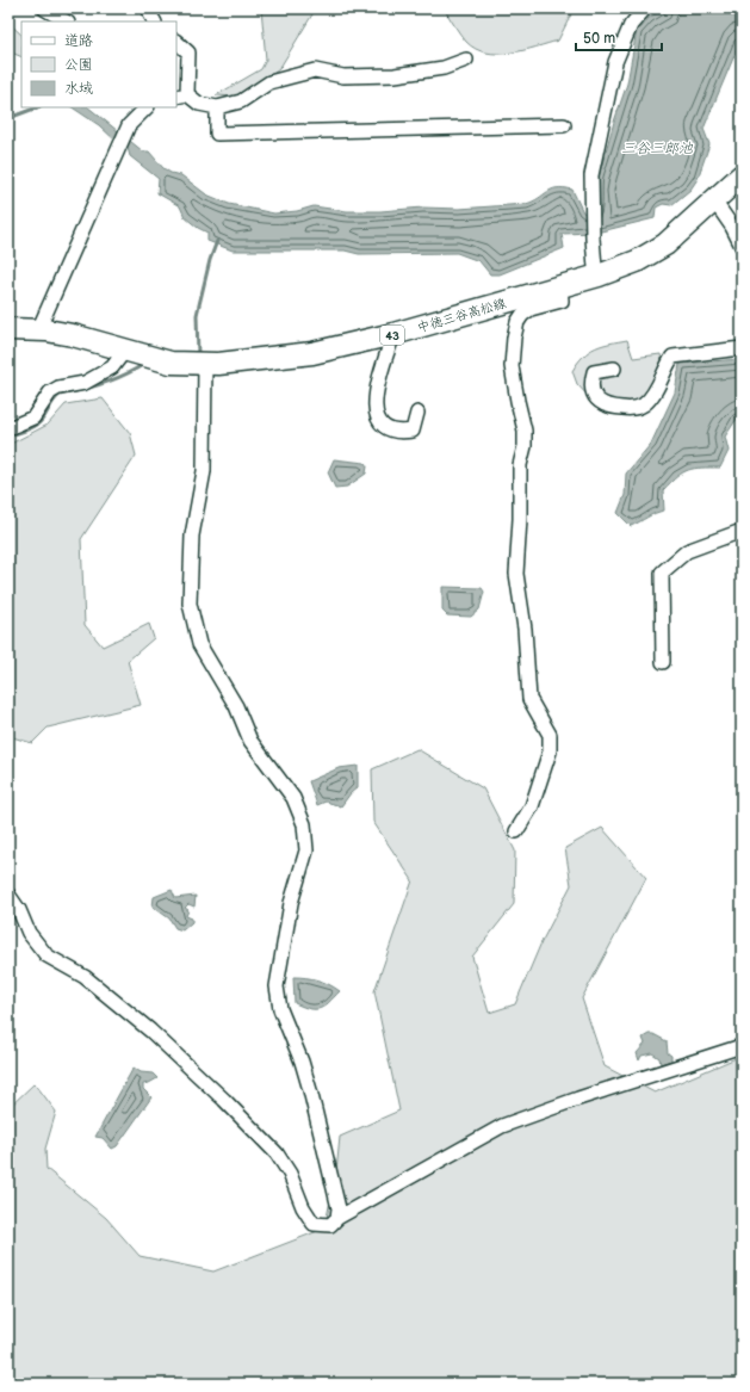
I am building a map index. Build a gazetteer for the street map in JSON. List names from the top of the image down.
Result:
{
  "streets": {
    "main road": ["中徳三谷高松線", "43"]
  },
  "water": ["三谷三郎池"],
  "legend": ["道路", "公園", "水域"],
  "scale_bar": "50 m"
}
